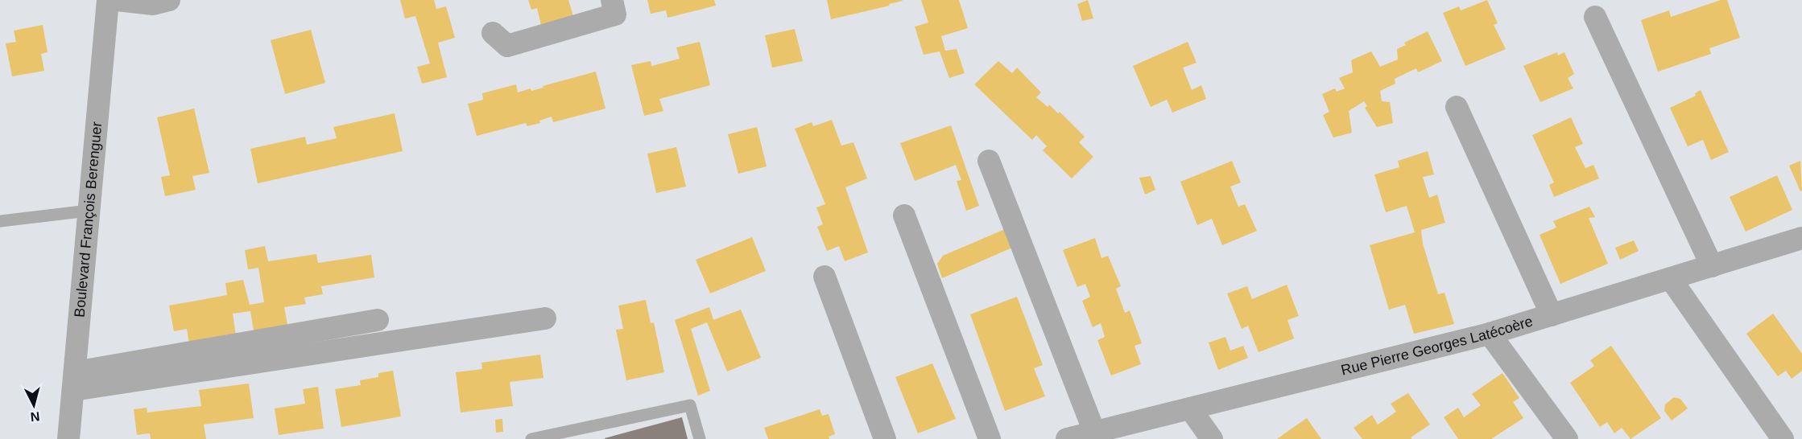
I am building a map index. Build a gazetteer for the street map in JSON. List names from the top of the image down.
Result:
{
  "streets": {
    "street": ["Boulevard François Berenguer", "Rue Pierre Georges Latécoère"]
  },
  "north": "bottom"
}
